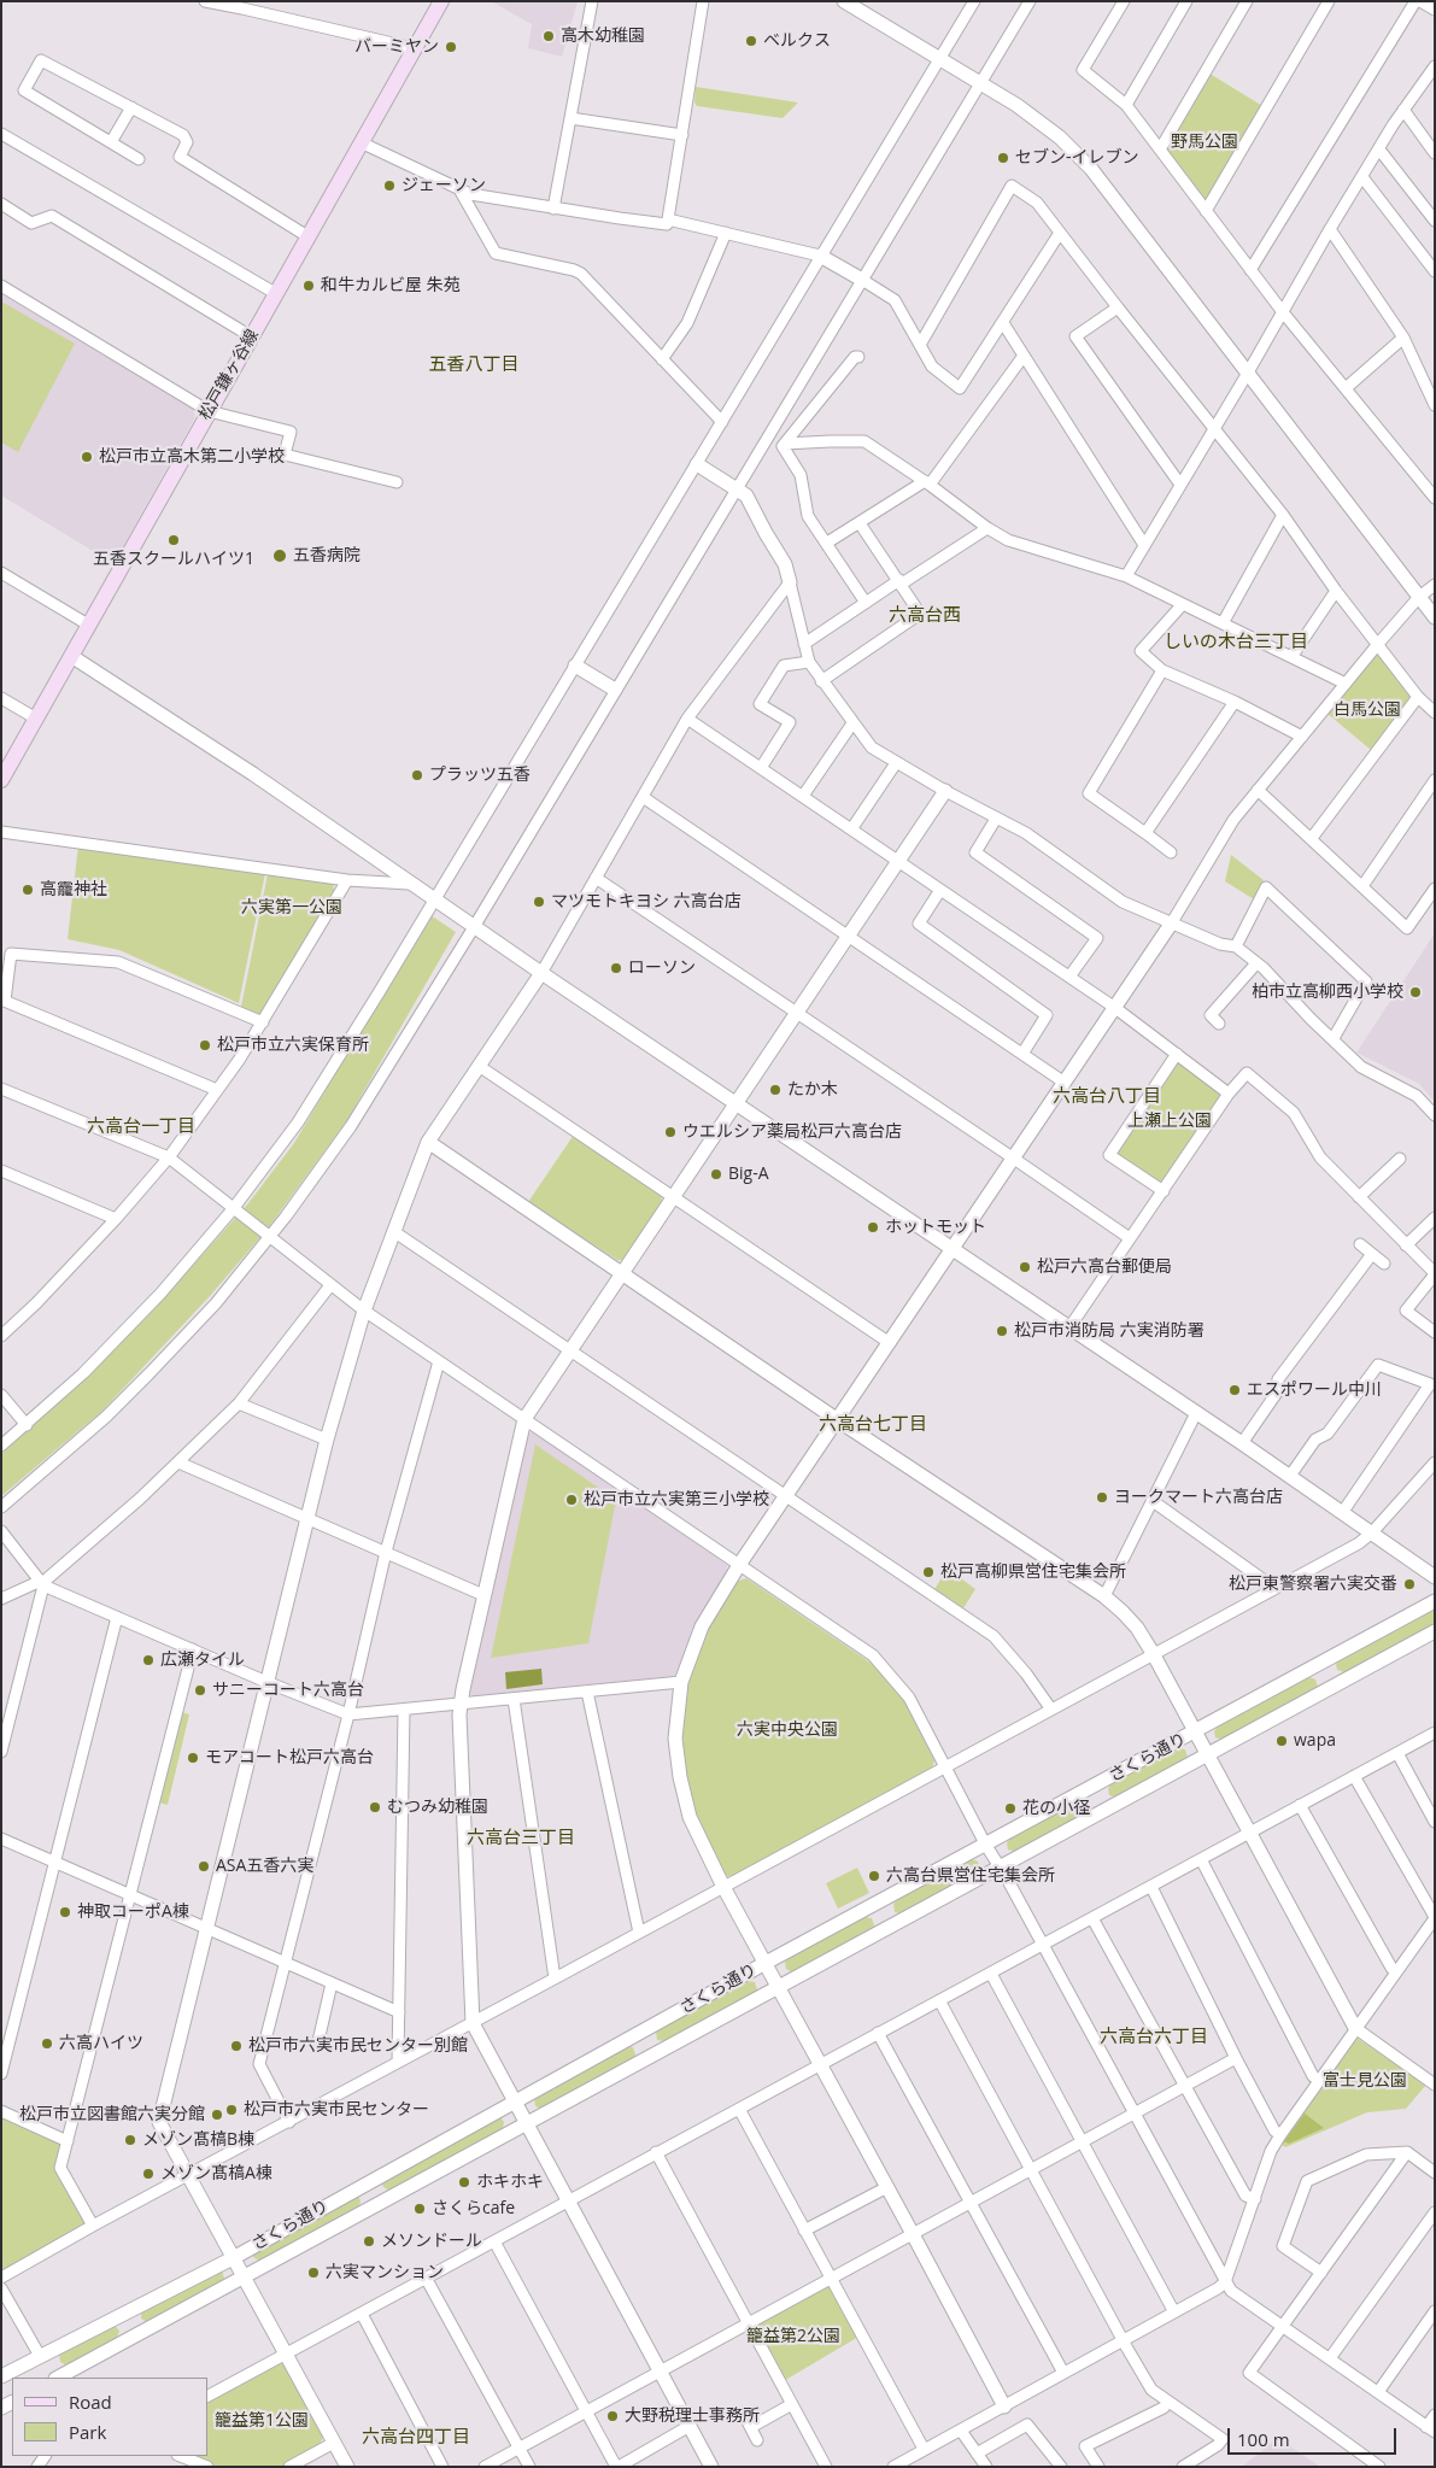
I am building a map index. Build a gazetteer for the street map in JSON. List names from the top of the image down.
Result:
{
  "streets": {
    "main road": ["松戸鎌ヶ谷線"],
    "street": ["さくら通り"]
  },
  "districts": [
    "五香八丁目",
    "六高台西",
    "しいの木台三丁目",
    "六高台八丁目",
    "六高台一丁目",
    "六高台七丁目",
    "六高台三丁目",
    "六高台六丁目",
    "六高台四丁目"
  ],
  "parks": [
    "野馬公園",
    "白馬公園",
    "六実第一公園",
    "上瀬上公園",
    "六実中央公園",
    "富士見公園",
    "籠益第2公園",
    "籠益第1公園"
  ],
  "places": [
    "高木幼稚園",
    "ベルクス",
    "バーミヤン",
    "セブン-イレブン",
    "ジェーソン",
    "和牛カルビ屋 朱苑",
    "松戸市立高木第二小学校",
    "五香スクールハイツ1",
    "五香病院",
    "プラッツ五香",
    "高靇神社",
    "マツモトキヨシ 六高台店",
    "ローソン",
    "柏市立高柳西小学校",
    "松戸市立六実保育所",
    "たか木",
    "ウエルシア薬局松戸六高台店",
    "Big-A",
    "ホットモット",
    "松戸六高台郵便局",
    "松戸市消防局 六実消防署",
    "エスポワール中川",
    "ヨークマート六高台店",
    "松戸市立六実第三小学校",
    "松戸高柳県営住宅集会所",
    "松戸東警察署六実交番",
    "広瀬タイル",
    "サニーコート六高台",
    "wapa",
    "モアコート松戸六高台",
    "むつみ幼稚園",
    "花の小径",
    "ASA五香六実",
    "六高台県営住宅集会所",
    "神取コーポA棟",
    "六高ハイツ",
    "松戸市六実市民センター別館",
    "松戸市六実市民センター",
    "松戸市立図書館六実分館",
    "メゾン髙槁B棟",
    "メゾン髙槁A棟",
    "ホキホキ",
    "さくらcafe",
    "メソンドール",
    "六実マンション",
    "大野税理士事務所"
  ],
  "legend": ["Road", "Park"],
  "scale_bar": "100 m"
}
